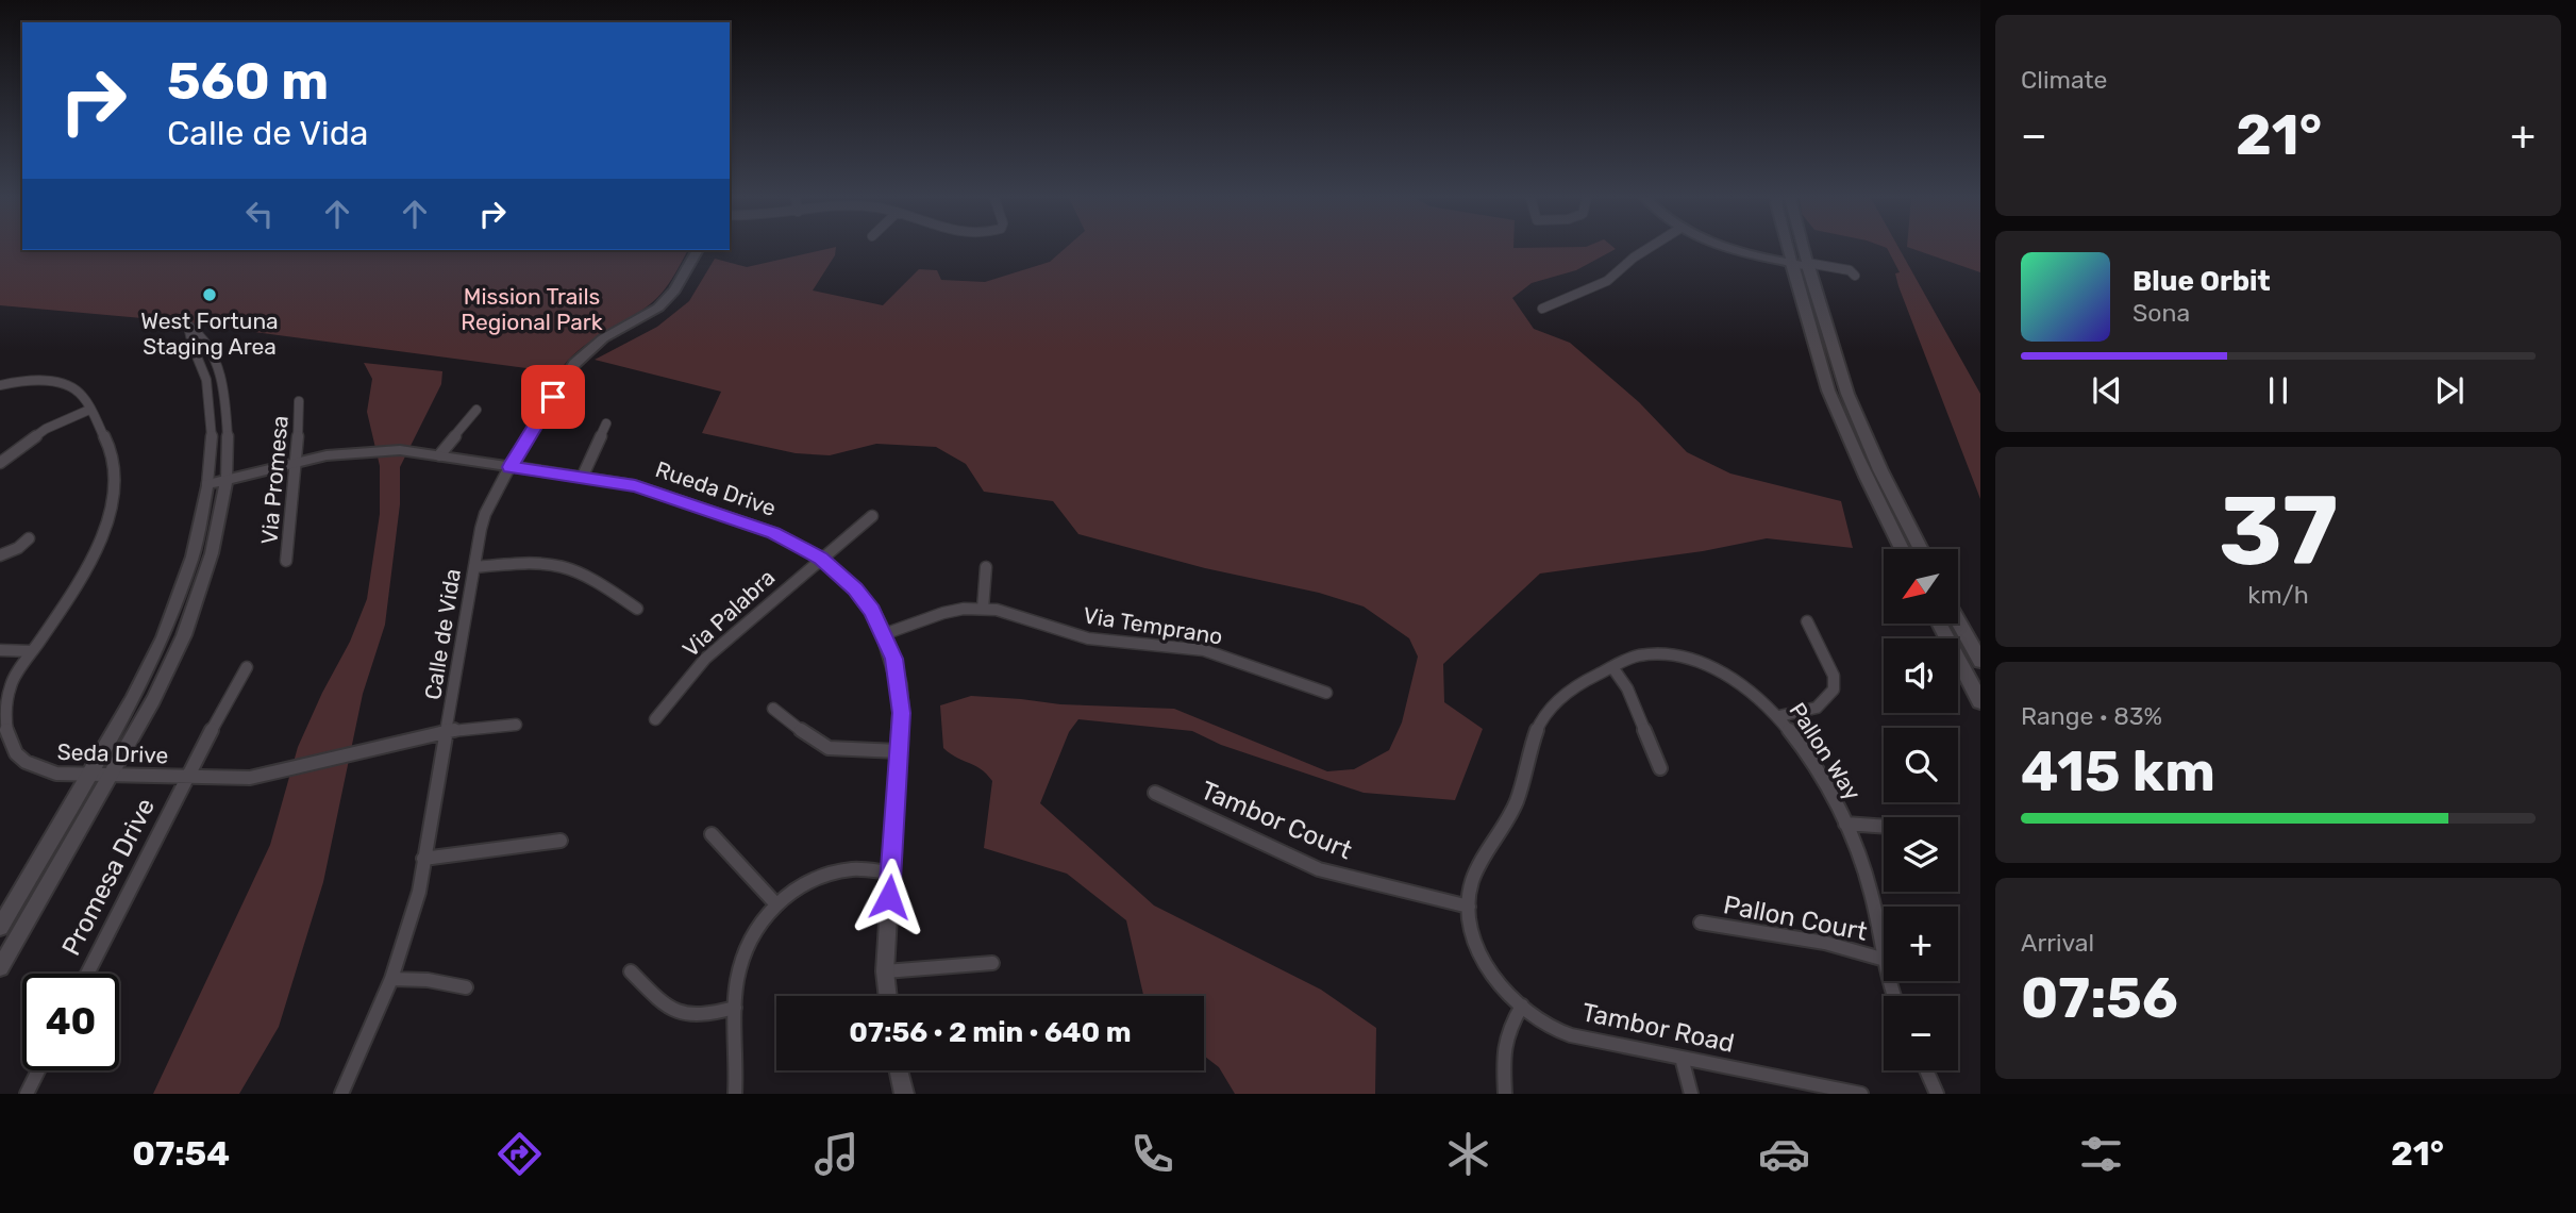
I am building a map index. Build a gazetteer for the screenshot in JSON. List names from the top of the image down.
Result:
{
  "streets": {
    "street": [
      "Via Promesa",
      "Rueda Drive",
      "Via Palabra",
      "Via Temprano",
      "Calle de Vida",
      "Pallon Way",
      "Seda Drive",
      "Tambor Court",
      "Promesa Drive",
      "Pallon Court",
      "Tambor Road"
    ]
  },
  "crossings": [
    ["Via Promesa", "Rueda Drive"],
    ["Rueda Drive", "Via Palabra"],
    ["Rueda Drive", "Via Temprano"],
    ["Rueda Drive", "Calle de Vida"],
    ["Calle de Vida", "Seda Drive"],
    ["Pallon Way", "Tambor Court"],
    ["Pallon Way", "Pallon Court"],
    ["Pallon Way", "Tambor Road"],
    ["Seda Drive", "Promesa Drive"],
    ["Tambor Court", "Tambor Road"]
  ],
  "parks": ["Mission Trails Regional Park"],
  "places": ["West Fortuna Staging Area"],
  "north": "bottom left",
  "page": {
    "tile": [
      "Climate",
      ["37", "km/h"],
      ["Range · 83%", "415 km"],
      ["Arrival", "07:56"]
    ],
    "turn": ["560 m", "Calle de Vida"],
    "heat": ["−", "21°", "+"],
    "song": ["Blue Orbit", "Sona"],
    "map_buttons": ["+", "−"],
    "limit": "40",
    "trip": "07:56 · 2 min · 640 m",
    "tabs": ["07:54", "21°"]
  }
}
